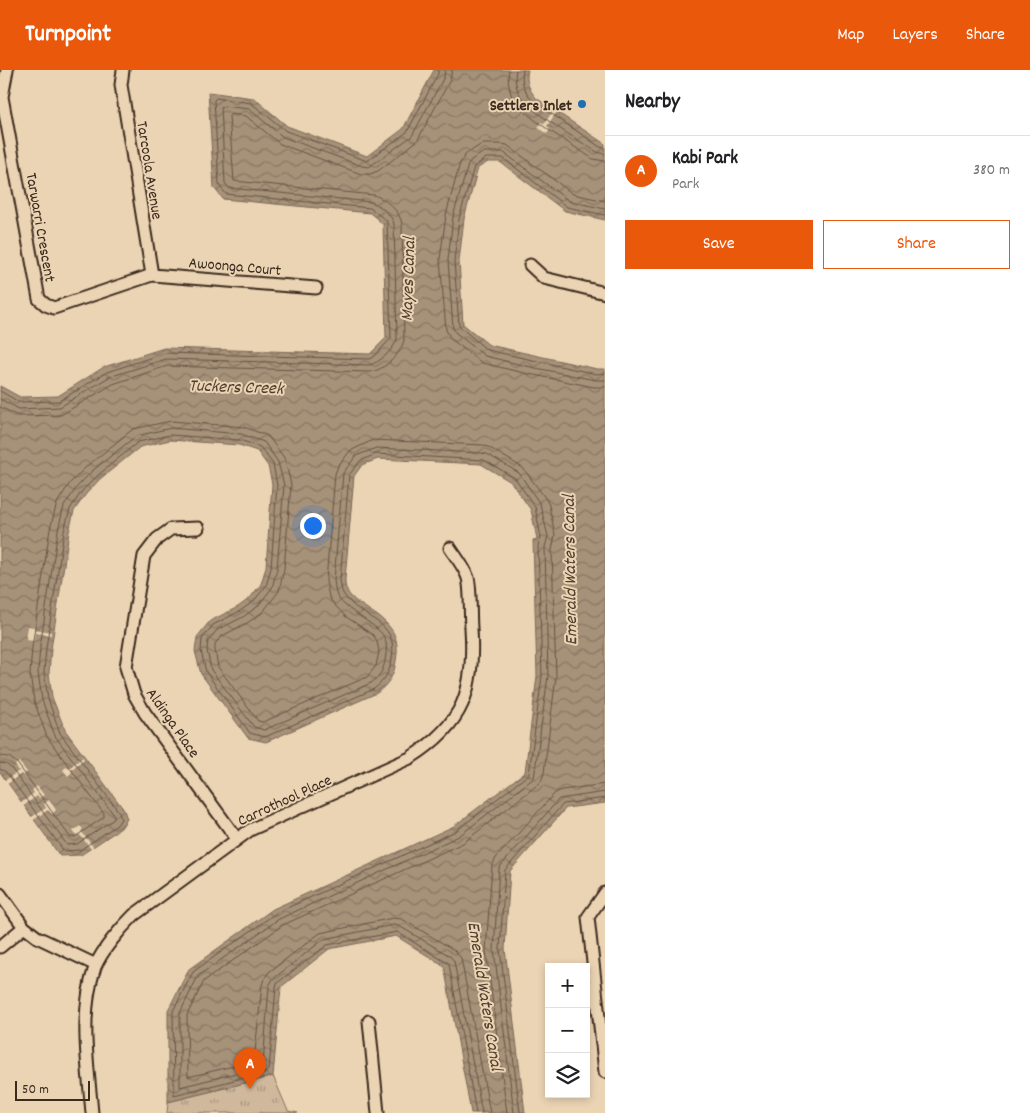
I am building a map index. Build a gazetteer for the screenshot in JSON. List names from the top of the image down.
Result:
{
  "streets": {
    "street": [
      "Tarcoola Avenue",
      "Tarwarri Crescent",
      "Awoonga Court",
      "Aldinga Place",
      "Carrothool Place"
    ]
  },
  "crossings": [
    ["Tarcoola Avenue", "Tarwarri Crescent"],
    ["Tarcoola Avenue", "Awoonga Court"],
    ["Tarwarri Crescent", "Awoonga Court"],
    ["Aldinga Place", "Carrothool Place"]
  ],
  "water": ["Mayes Canal", "Tuckers Creek", "Emerald Waters Canal"],
  "places": ["Settlers Inlet"],
  "scale_bar": "50 m",
  "page": {
    "header": "Turnpoint",
    "nav": ["Map", "Layers", "Share"],
    "heading": "Nearby",
    "list": [
      {
        "mark": "A",
        "name": "Kabi Park",
        "note": "Park",
        "value": "380 m"
      }
    ],
    "buttons": ["Save", "Share"],
    "map_buttons": ["+", "−"],
    "pins": "A",
    "scale": "50 m"
  }
}
